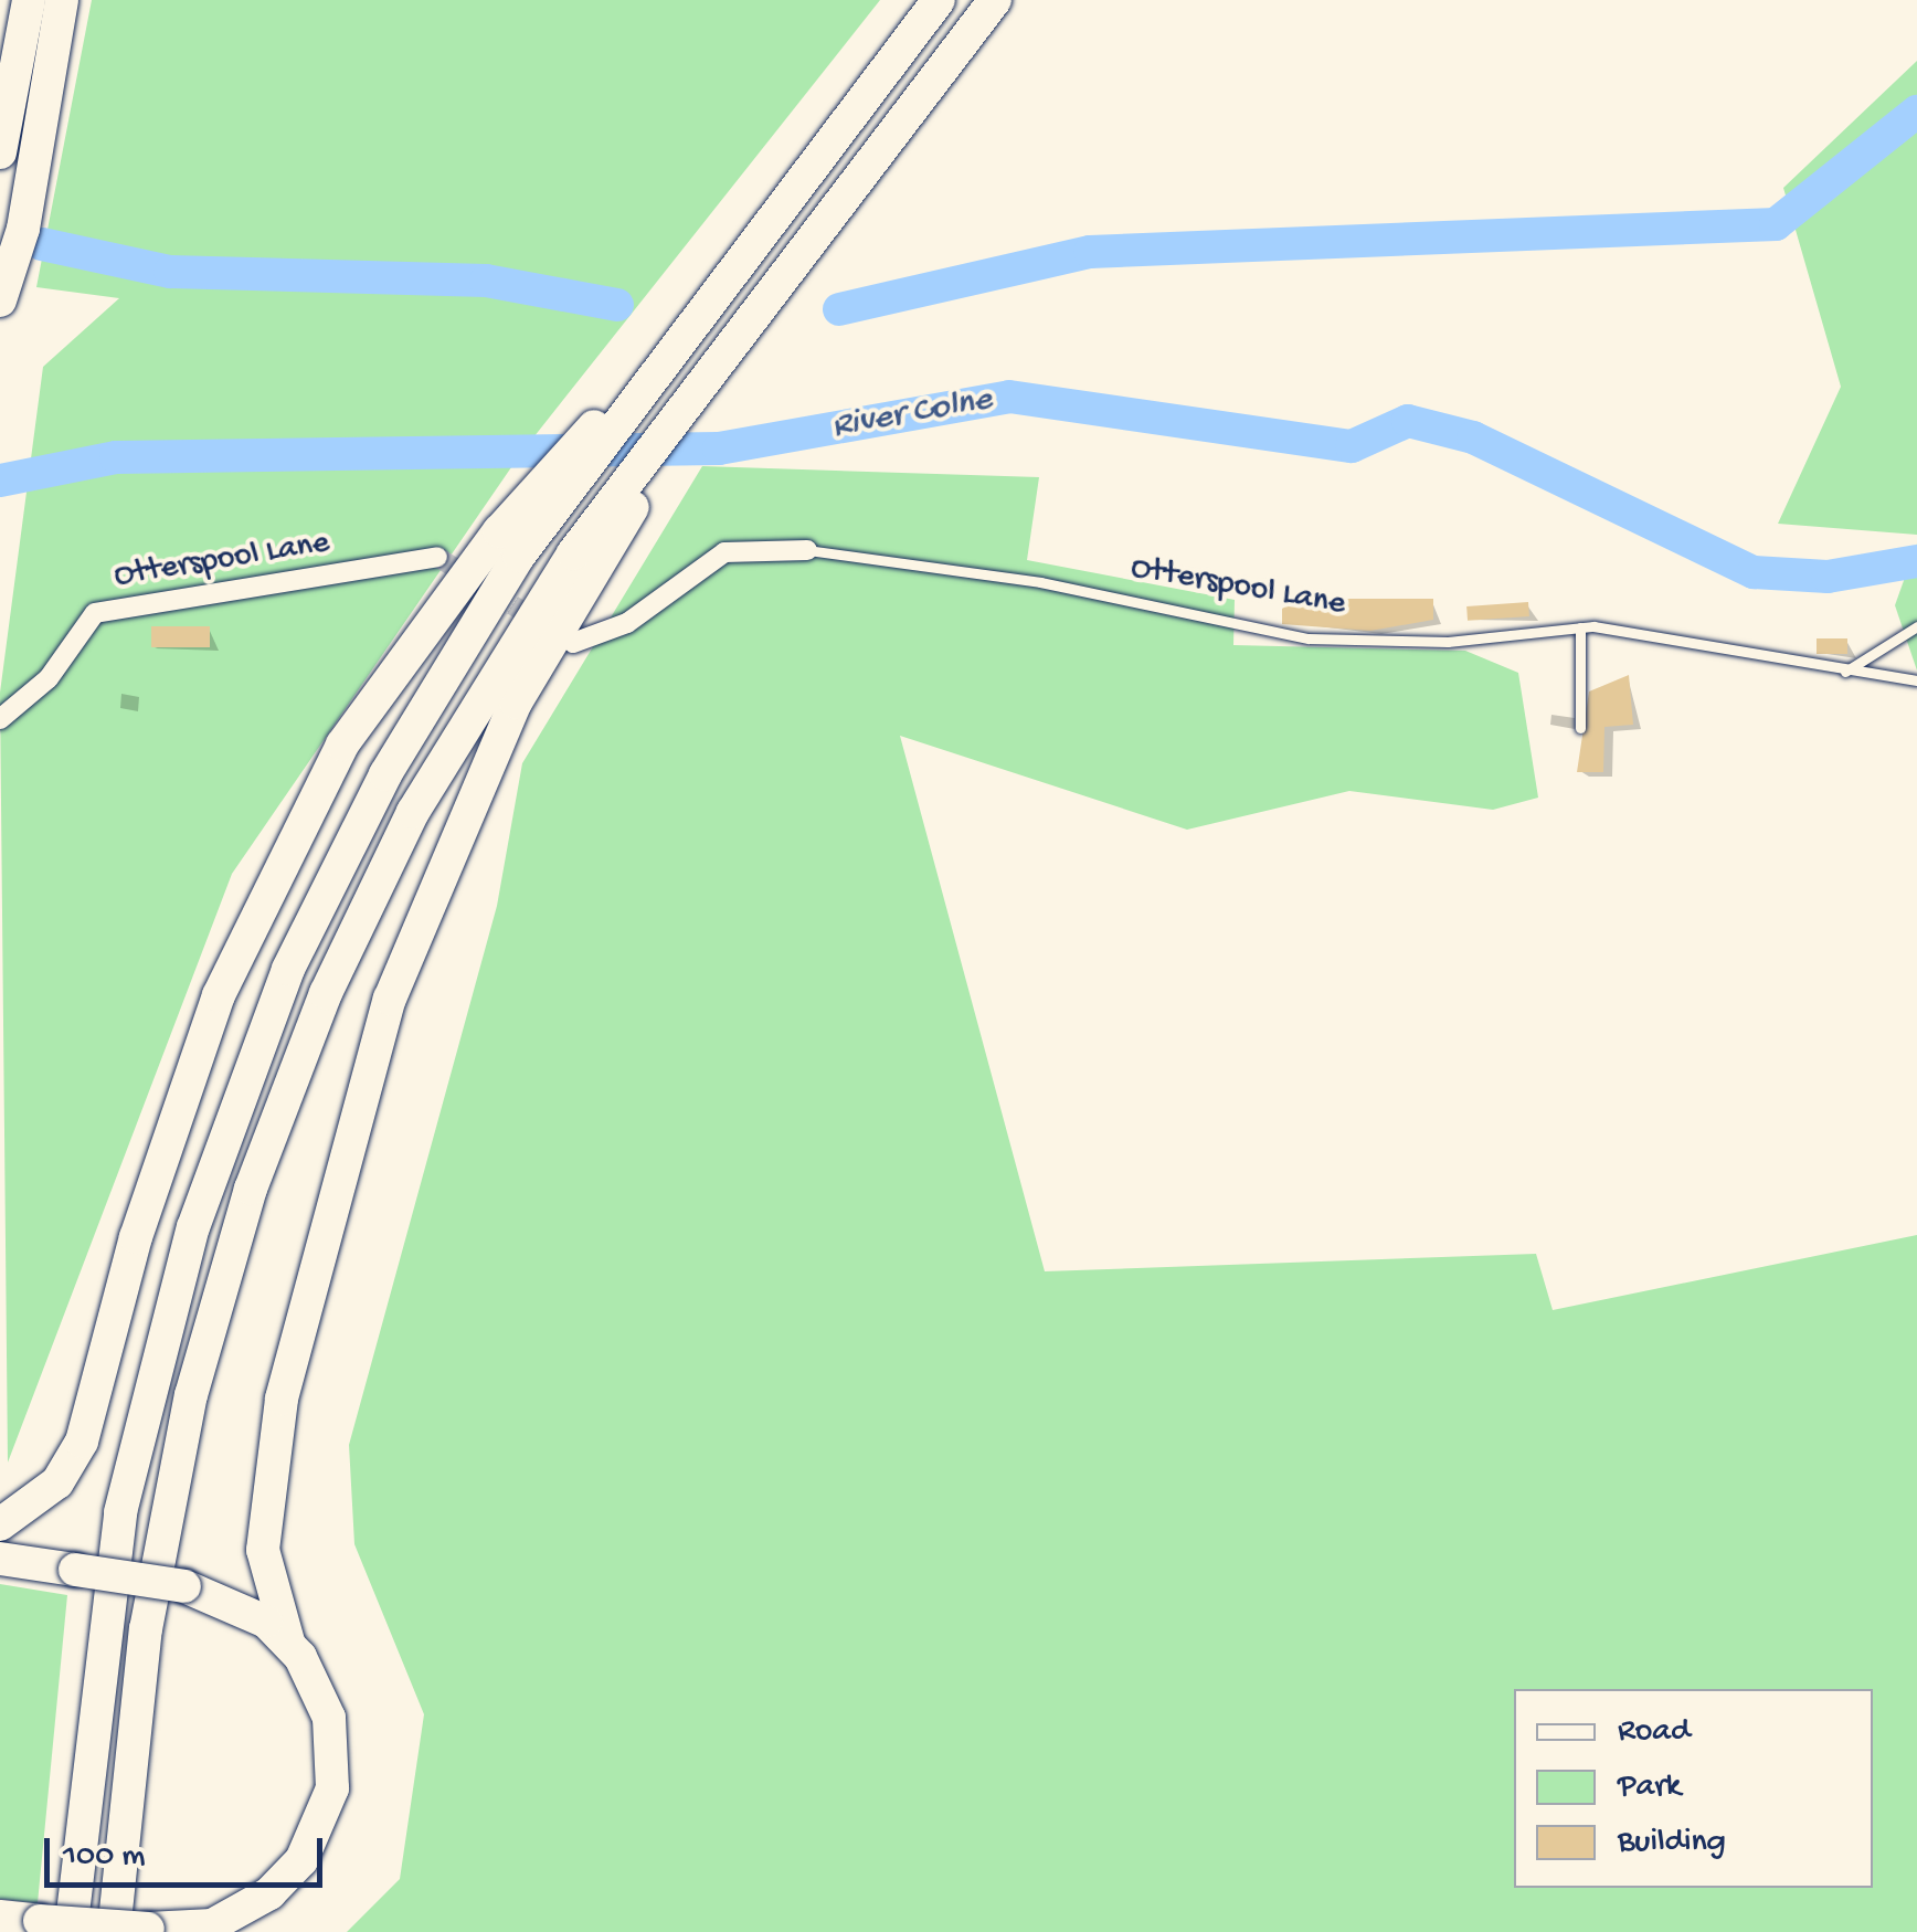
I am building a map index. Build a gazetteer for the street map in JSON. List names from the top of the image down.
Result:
{
  "streets": {
    "street": ["Otterspool Lane"]
  },
  "water": ["River Colne"],
  "legend": ["Road", "Park", "Building"],
  "scale_bar": "100 m"
}
